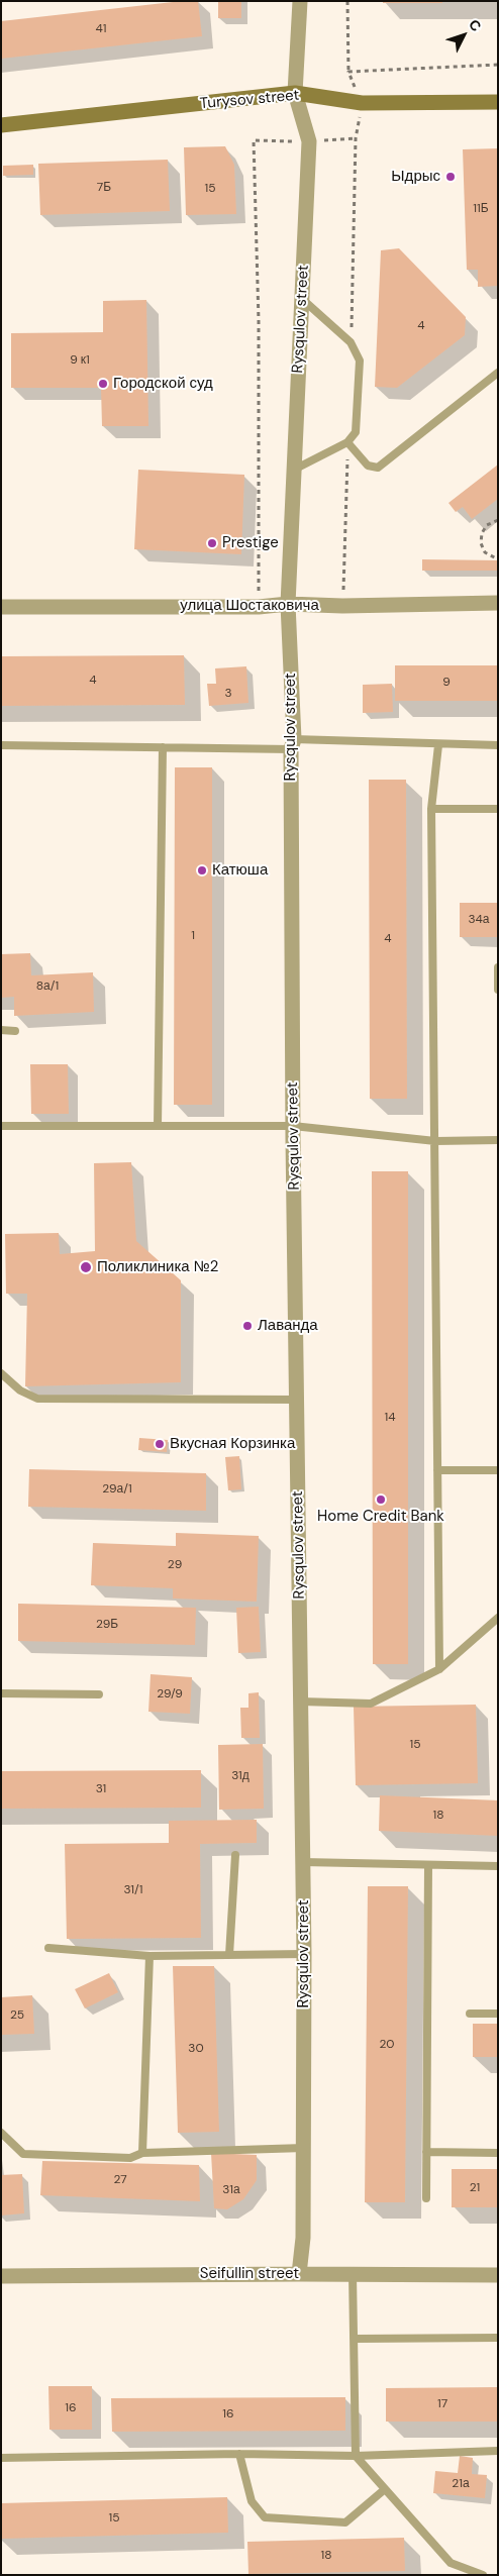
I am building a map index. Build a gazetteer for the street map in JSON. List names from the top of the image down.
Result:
{
  "streets": {
    "main road": ["Turysov street"],
    "street": ["Rysqulov street", "улица Шостаковича", "Seifullin street"]
  },
  "crossings": [
    ["Turysov street", "Rysqulov street"],
    ["Rysqulov street", "улица Шостаковича"],
    ["Rysqulov street", "Seifullin street"]
  ],
  "places": [
    "Ыдрыс",
    "Городской суд",
    "Prestige",
    "Катюша",
    "Поликлиника №2",
    "Лаванда",
    "Вкусная Корзинка",
    "Home Credit Bank"
  ],
  "house_numbers": [
    "41",
    "7Б",
    "15",
    "11Б",
    "4",
    "9 к1",
    "4",
    "9",
    "3",
    "34а",
    "1",
    "4",
    "8а/1",
    "14",
    "29а/1",
    "29",
    "29Б",
    "29/9",
    "15",
    "31д",
    "31",
    "18",
    "31/1",
    "25",
    "20",
    "30",
    "27",
    "21",
    "31а",
    "17",
    "16",
    "16",
    "21а",
    "15",
    "18"
  ],
  "north": "top right"
}
